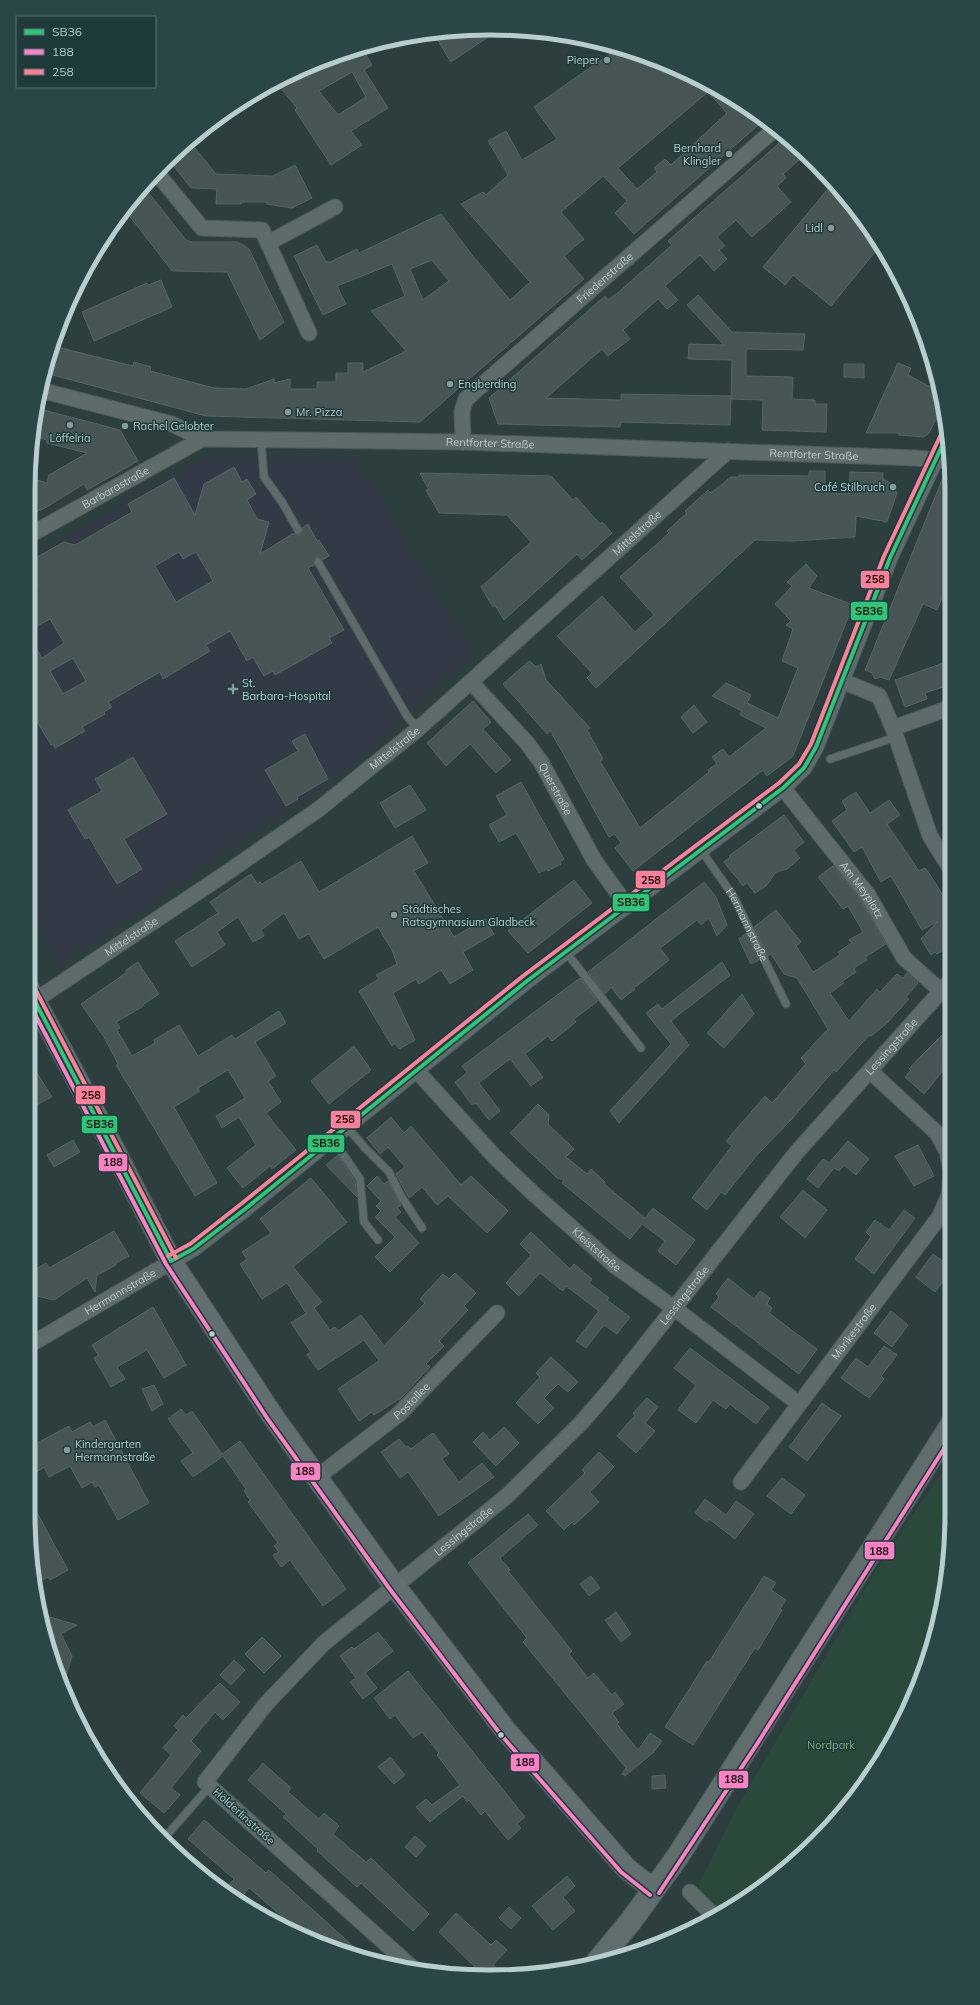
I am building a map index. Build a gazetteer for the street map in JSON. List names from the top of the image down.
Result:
{
  "streets": {
    "street": [
      "Friedenstraße",
      "Rentforter Straße",
      "Barbarastraße",
      "Mittelstraße",
      "Querstraße",
      "Am Meyplatz",
      "Hermannstraße",
      "Lessingstraße",
      "Kleiststraße",
      "Mörikestraße",
      "Postallee",
      "Hölderlinstraße"
    ]
  },
  "crossings": [
    ["Friedenstraße", "Rentforter Straße"],
    ["Rentforter Straße", "Barbarastraße"],
    ["Rentforter Straße", "Mittelstraße"],
    ["Rentforter Straße", "Hermannstraße"],
    ["Mittelstraße", "Querstraße"],
    ["Querstraße", "Hermannstraße"],
    ["Am Meyplatz", "Hermannstraße"],
    ["Hermannstraße", "Kleiststraße"],
    ["Lessingstraße", "Kleiststraße"],
    ["Lessingstraße", "Mörikestraße"],
    ["Lessingstraße", "Hölderlinstraße"],
    ["Kleiststraße", "Mörikestraße"]
  ],
  "parks": ["Nordpark"],
  "places": {
    "other": [
      "Pieper",
      "Bernhard Klingler",
      "Lidl",
      "Engberding",
      "Mr. Pizza",
      "Löffelria",
      "Rachel Gelobter",
      "Café Stilbruch",
      "Städtisches Ratsgymnasium Gladbeck",
      "Kindergarten Hermannstraße"
    ],
    "health": ["St. Barbara-Hospital"]
  },
  "lines": ["transit line 258", "transit line SB36", "transit line 188"],
  "legend": ["SB36", "188", "258"]
}
